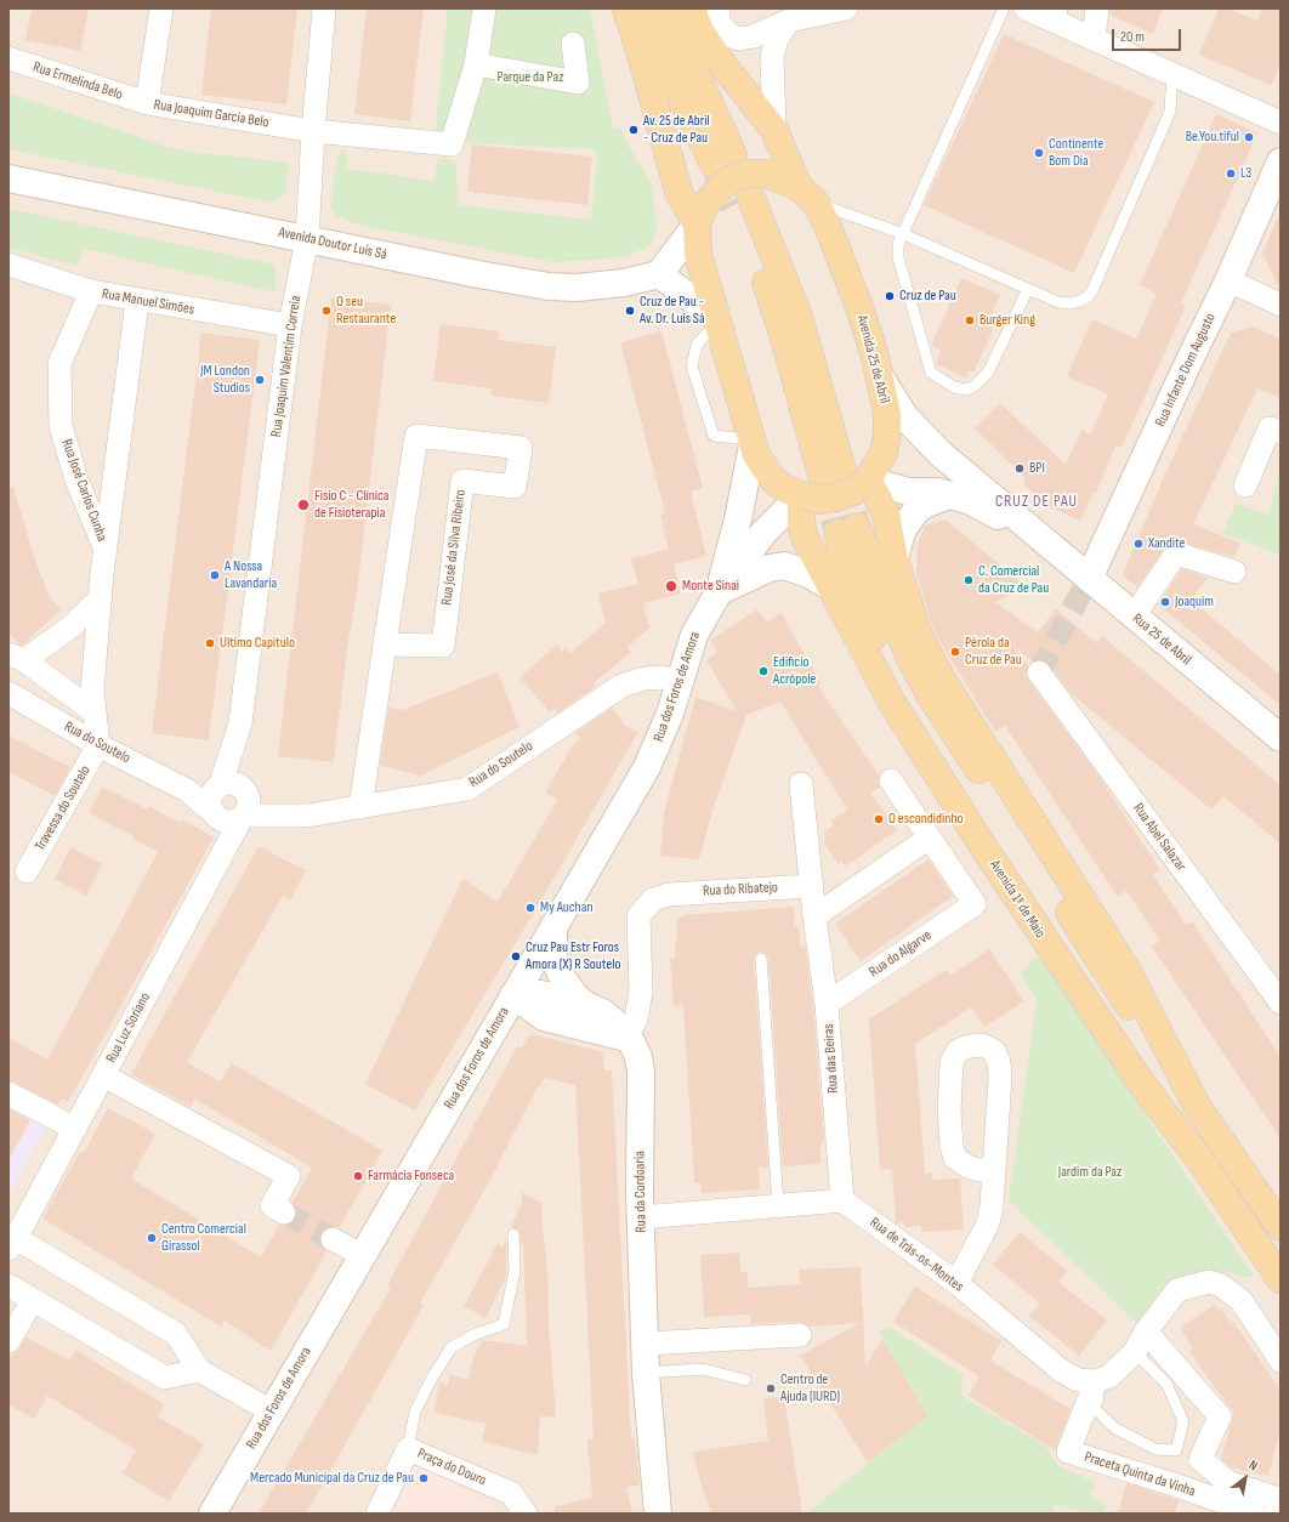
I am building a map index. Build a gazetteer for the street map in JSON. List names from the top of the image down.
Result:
{
  "streets": {
    "main road": [
      "Avenida Doutor Luís Sá",
      "Avenida 25 de Abril",
      "Rua Infante Dom Augusto",
      "Rua 25 de Abril",
      "Rua dos Foros de Amora",
      "Avenida 1º de Maio",
      "Rua da Cordoaria"
    ],
    "street": [
      "Rua Ermelinda Belo",
      "Rua Joaquim Garcia Belo",
      "Rua Manuel Simões",
      "Rua Joaquim Valentim Correia",
      "Rua José Carlos Cunha",
      "Rua José da Silva Ribeiro",
      "Rua do Soutelo",
      "Travessa do Soutelo",
      "Rua Abel Salazar",
      "Rua do Ribatejo",
      "Rua do Algarve",
      "Rua Luz Soriano",
      "Rua das Beiras",
      "Rua de Trás-os-Montes",
      "Praça do Douro",
      "Praceta Quinta da Vinha"
    ]
  },
  "crossings": [
    ["Rua Ermelinda Belo", "Rua Joaquim Garcia Belo"],
    ["Rua Joaquim Garcia Belo", "Rua Joaquim Valentim Correia"],
    ["Avenida Doutor Luís Sá", "Rua Joaquim Valentim Correia"],
    ["Rua Manuel Simões", "Rua Joaquim Valentim Correia"],
    ["Rua Manuel Simões", "Rua José Carlos Cunha"],
    ["Avenida 25 de Abril", "Rua 25 de Abril"],
    ["Avenida 25 de Abril", "Rua dos Foros de Amora"],
    ["Avenida 25 de Abril", "Avenida 1º de Maio"],
    ["Rua Infante Dom Augusto", "Rua 25 de Abril"],
    ["Rua José Carlos Cunha", "Rua do Soutelo"],
    ["Rua José Carlos Cunha", "Travessa do Soutelo"],
    ["Rua José da Silva Ribeiro", "Rua do Soutelo"],
    ["Rua dos Foros de Amora", "Rua do Soutelo"],
    ["Rua dos Foros de Amora", "Avenida 1º de Maio"],
    ["Rua do Soutelo", "Travessa do Soutelo"],
    ["Rua do Soutelo", "Rua Luz Soriano"],
    ["Rua do Ribatejo", "Rua das Beiras"],
    ["Rua do Ribatejo", "Rua da Cordoaria"],
    ["Rua do Algarve", "Rua das Beiras"],
    ["Rua das Beiras", "Rua de Trás-os-Montes"],
    ["Rua de Trás-os-Montes", "Praceta Quinta da Vinha"]
  ],
  "districts": ["CRUZ DE PAU"],
  "parks": ["Parque da Paz", "Jardim da Paz"],
  "places": [
    "Av. 25 de Abril - Cruz de Pau",
    "Be.You.tiful",
    "Continente Bom Dia",
    "L3",
    "Cruz de Pau",
    "O seu Restaurante",
    "Cruz de Pau - Av. Dr. Luis Sá",
    "Burger King",
    "JM London Studios",
    "BPI",
    "Fisio C - Clínica de Fisioterapia",
    "Xandite",
    "A Nossa Lavandaria",
    "C. Comercial da Cruz de Pau",
    "Monte Sinai",
    "Joaquim",
    "Ultimo Capitulo",
    "Pérola da Cruz de Pau",
    "Edificio Acrópole",
    "O escondidinho",
    "My Auchan",
    "Cruz Pau Estr Foros Amora (X) R Soutelo",
    "Farmácia Fonseca",
    "Centro Comercial Girassol",
    "Centro de Ajuda (IURD)",
    "Mercado Municipal da Cruz de Pau"
  ],
  "scale_bar": "20 m",
  "north": "top right"
}
